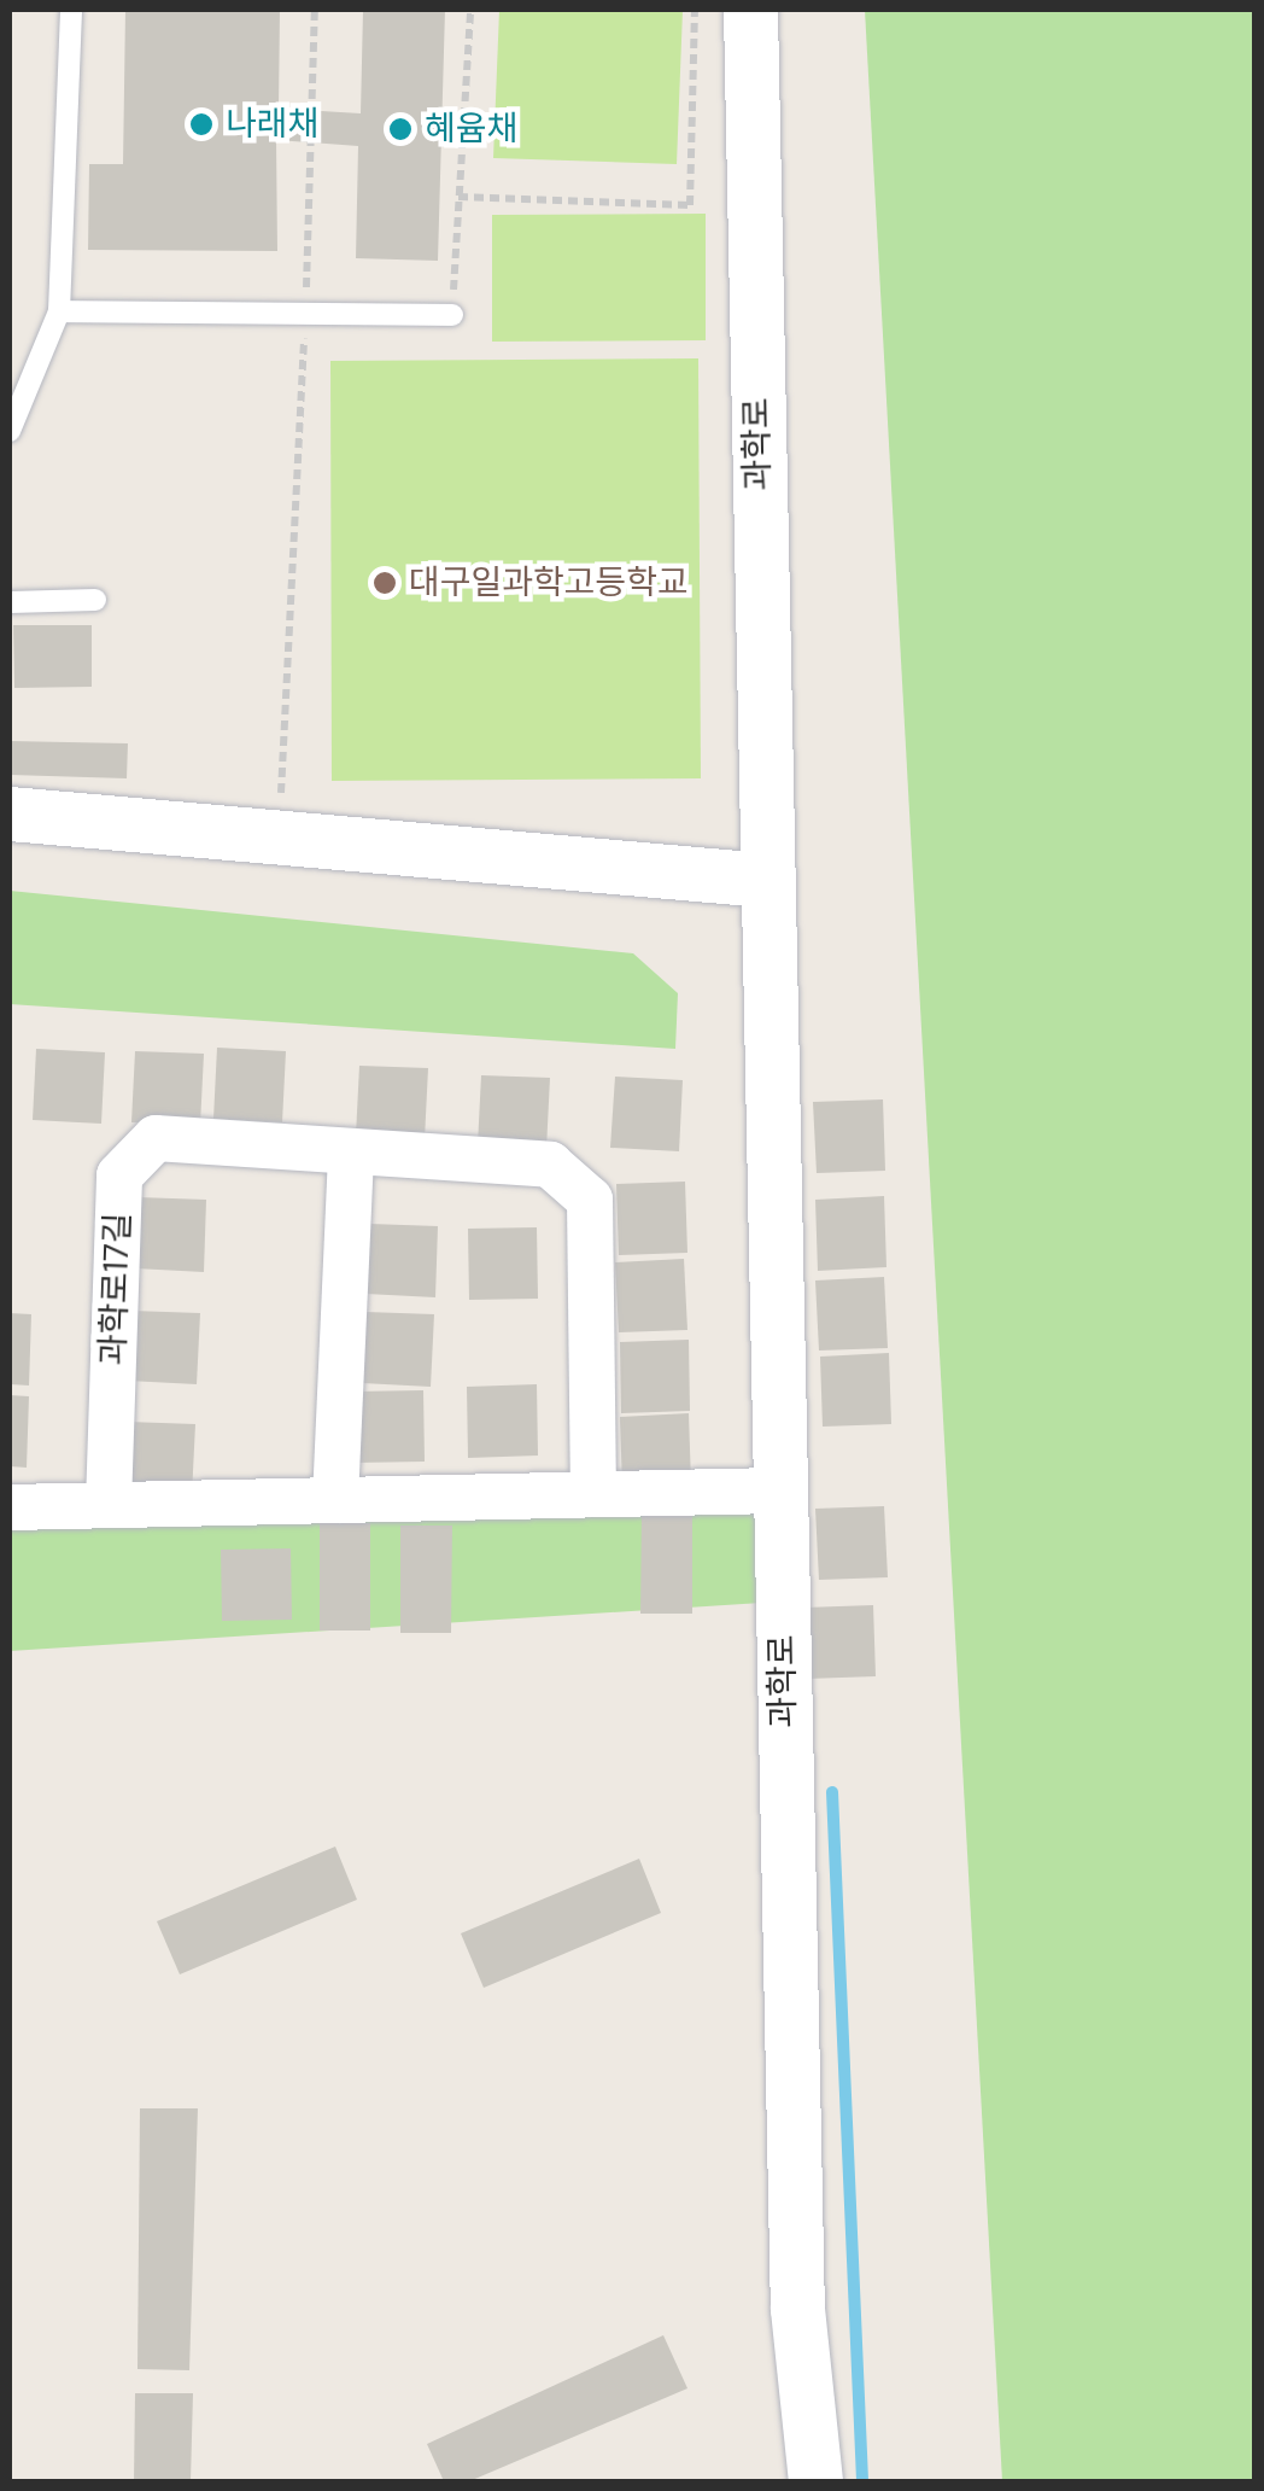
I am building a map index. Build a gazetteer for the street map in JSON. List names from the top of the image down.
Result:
{
  "streets": {
    "street": ["과학로", "과학로17길"]
  },
  "places": ["나래채", "혜윰채", "대구일과학고등학교"]
}
